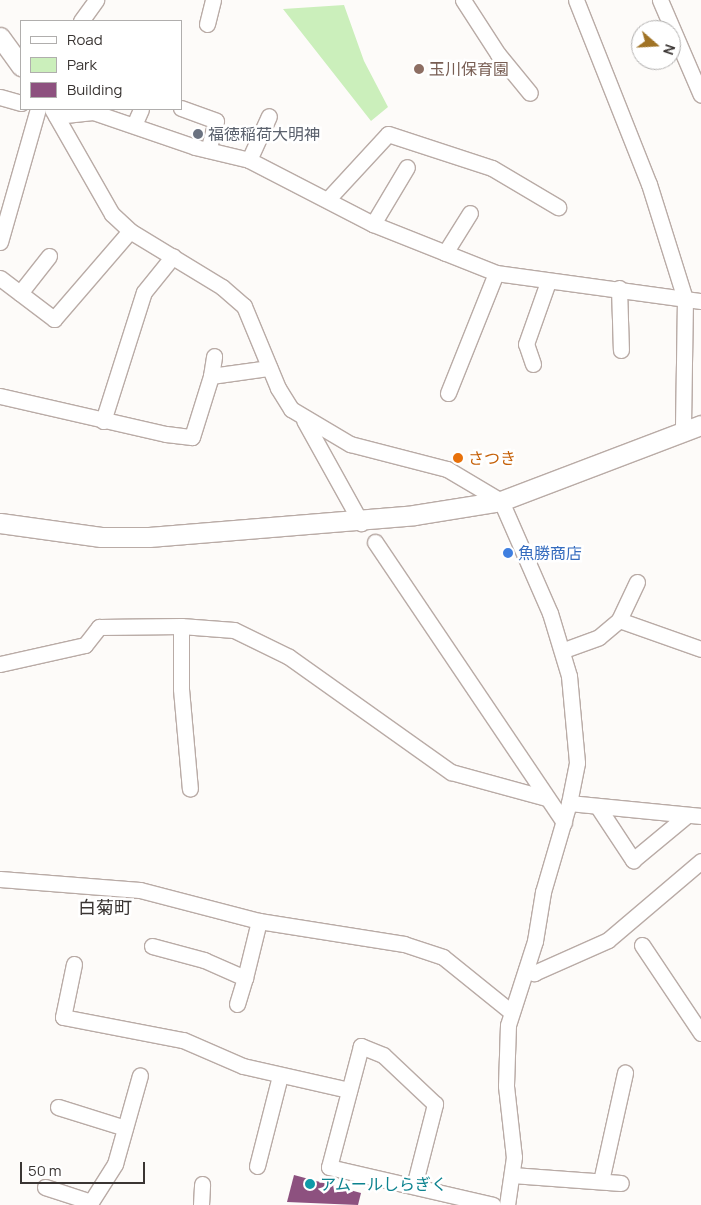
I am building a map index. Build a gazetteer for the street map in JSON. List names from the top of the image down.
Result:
{
  "districts": ["白菊町"],
  "places": [
    "玉川保育園",
    "福徳稲荷大明神",
    "さつき",
    "魚勝商店",
    "アムールしらぎく"
  ],
  "legend": ["Road", "Park", "Building"],
  "scale_bar": "50 m",
  "north": "right"
}
